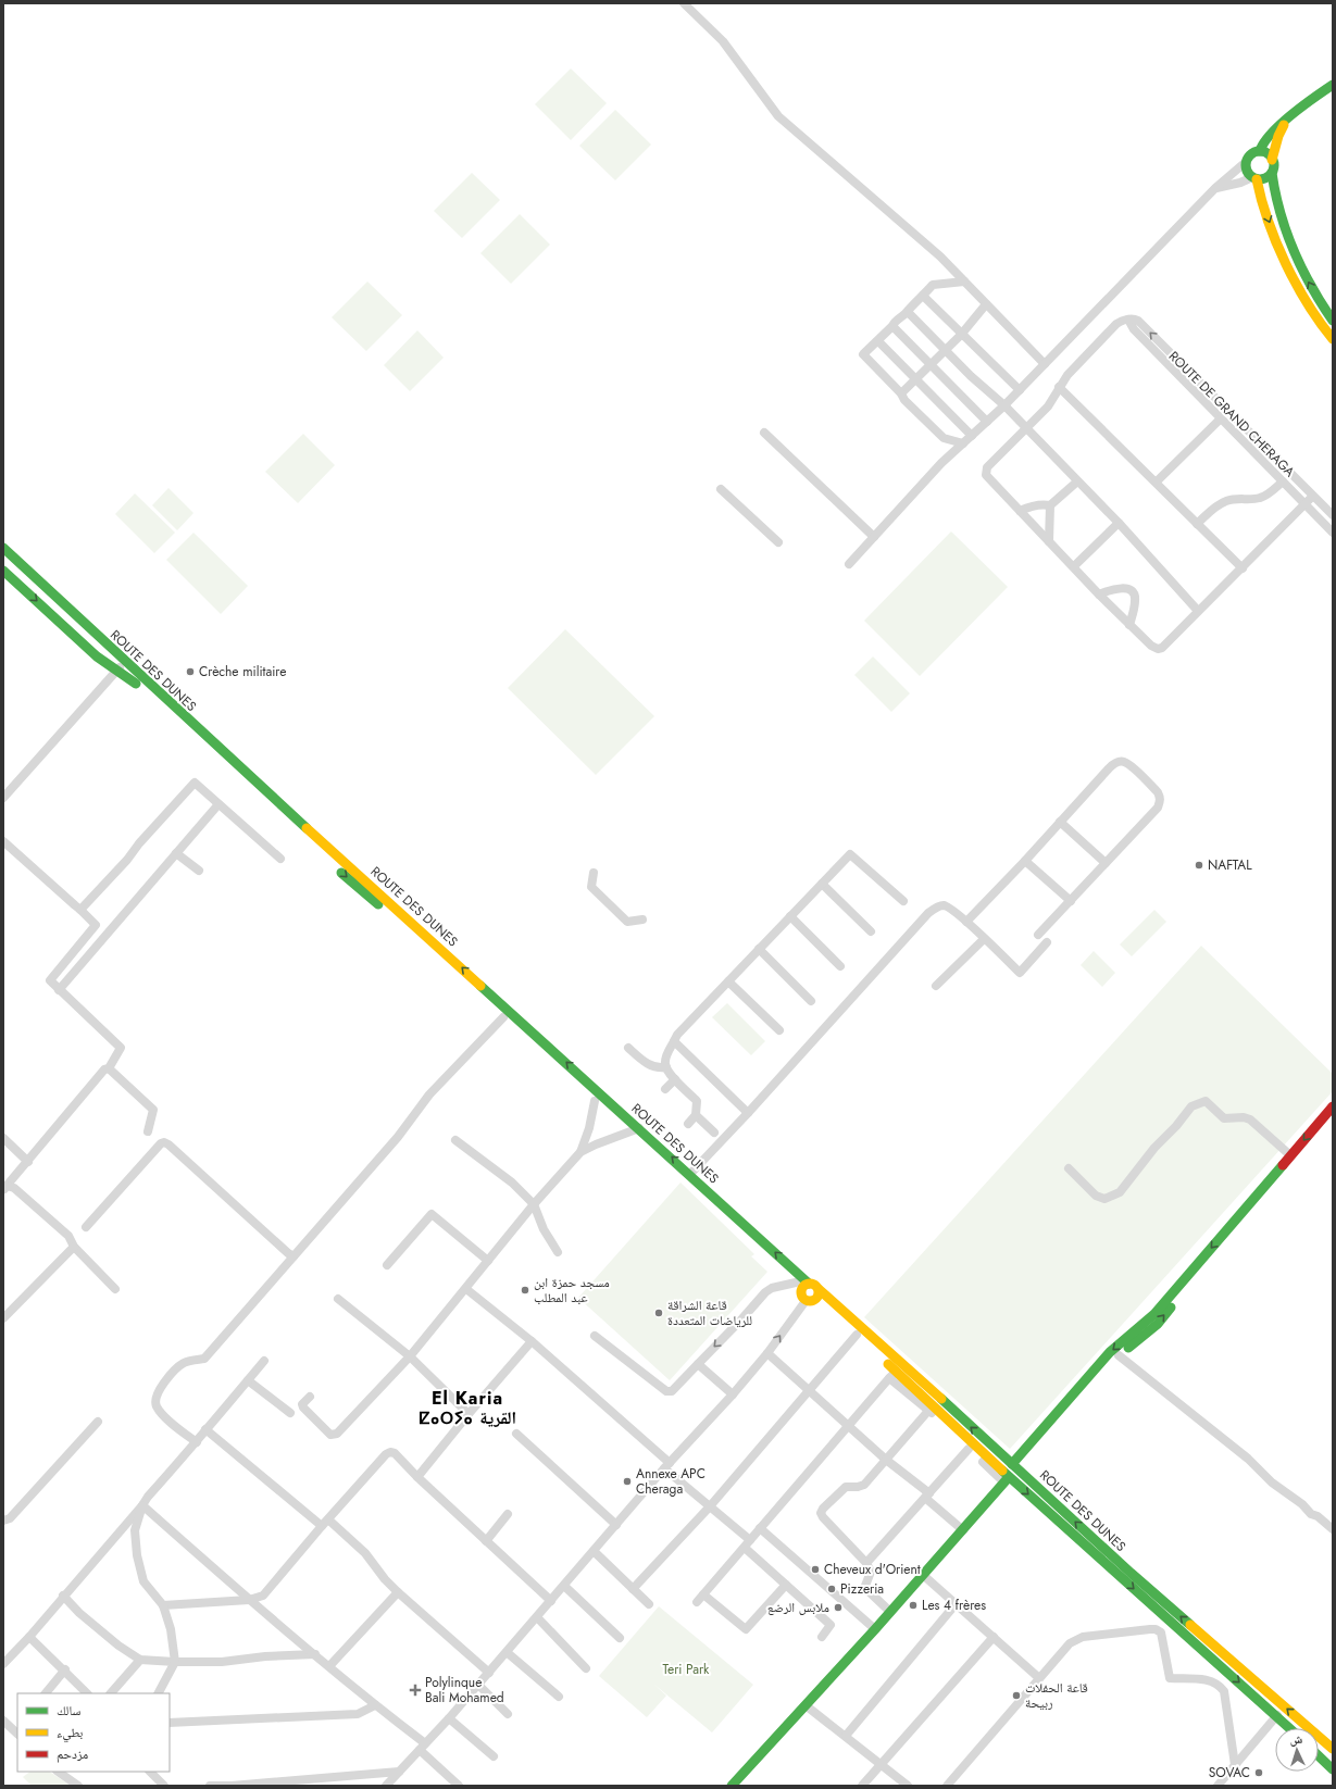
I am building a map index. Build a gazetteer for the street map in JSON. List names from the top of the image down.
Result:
{
  "streets": {
    "main road": ["ROUTE DES DUNES"],
    "street": ["ROUTE DE GRAND CHERAGA"]
  },
  "districts": ["El Karia ⵇⴰⵔⵢⴰ القرية"],
  "parks": ["Teri Park"],
  "places": {
    "other": [
      "Crèche militaire",
      "NAFTAL",
      "مسجد حمزة ابن عبد المطلب",
      "قاعة الشراقة للرياضات المتعددة",
      "Annexe APC Cheraga",
      "Cheveux d'Orient",
      "Pizzeria",
      "Les 4 frères",
      "ملابس الرضع",
      "قاعة الحفلات ربيحة",
      "SOVAC"
    ],
    "health": ["Polylinque Bali Mohamed"]
  },
  "legend": ["سالك", "بطيء", "مزدحم"],
  "north": "top"
}
